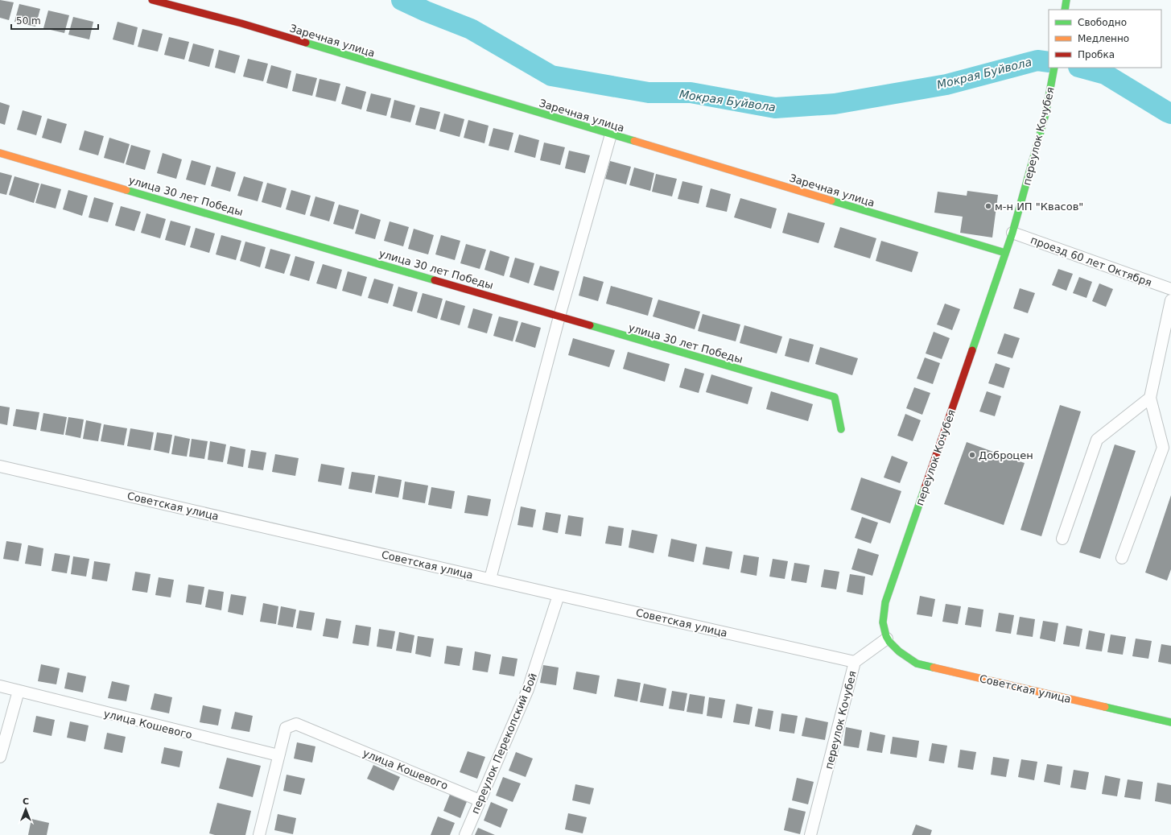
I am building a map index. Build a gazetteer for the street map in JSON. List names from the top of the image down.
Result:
{
  "streets": {
    "street": [
      "Заречная улица",
      "переулок Кочубея",
      "улица 30 лет Победы",
      "проезд 60 лет Октября",
      "Советская улица",
      "улица Кошевого",
      "переулок Перекопский Бой"
    ]
  },
  "crossings": [
    ["Заречная улица", "переулок Кочубея"],
    ["переулок Кочубея", "проезд 60 лет Октября"],
    ["переулок Кочубея", "Советская улица"],
    ["Советская улица", "переулок Перекопский Бой"],
    ["улица Кошевого", "переулок Перекопский Бой"]
  ],
  "water": ["Мокрая Буйвола"],
  "places": ["м-н ИП \"Квасов\"", "Доброцен"],
  "legend": ["Свободно", "Медленно", "Пробка"],
  "scale_bar": "50 m",
  "north": "top"
}
